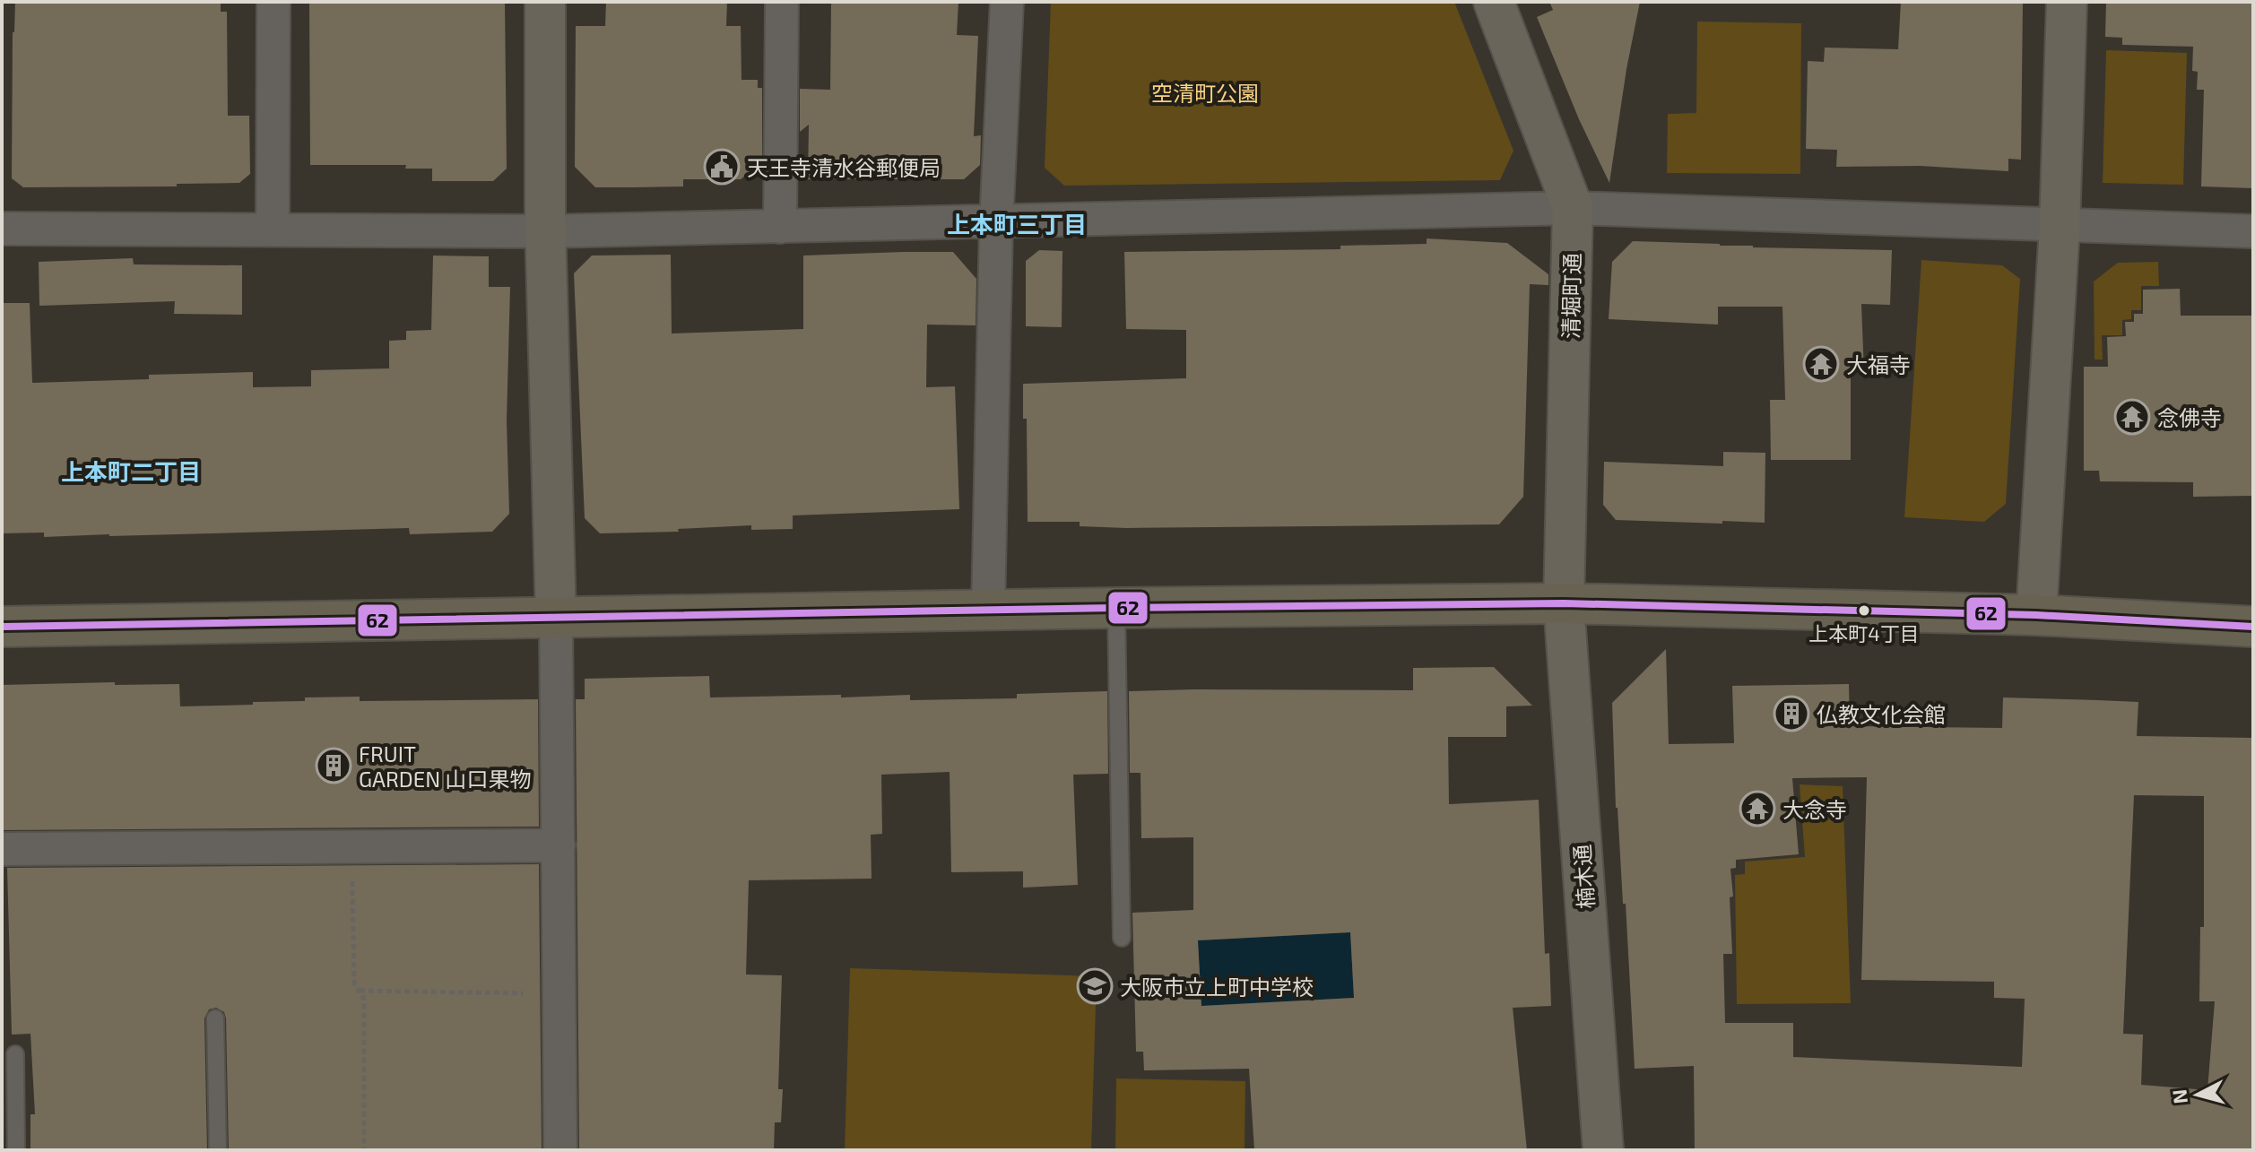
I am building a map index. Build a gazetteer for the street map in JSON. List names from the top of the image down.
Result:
{
  "streets": {
    "street": ["清堀町通", "楠木通"]
  },
  "crossings": [
    ["清堀町通", "楠木通"]
  ],
  "districts": ["上本町三丁目", "上本町二丁目"],
  "parks": ["空清町公園"],
  "places": {
    "public building": ["天王寺清水谷郵便局"],
    "temple": ["大福寺", "念佛寺", "大念寺"],
    "other": ["上本町4丁目"],
    "building": ["仏教文化会館", "FRUIT GARDEN 山口果物"],
    "school or university": ["大阪市立上町中学校"]
  },
  "lines": ["transit line 62"],
  "north": "left"
}
